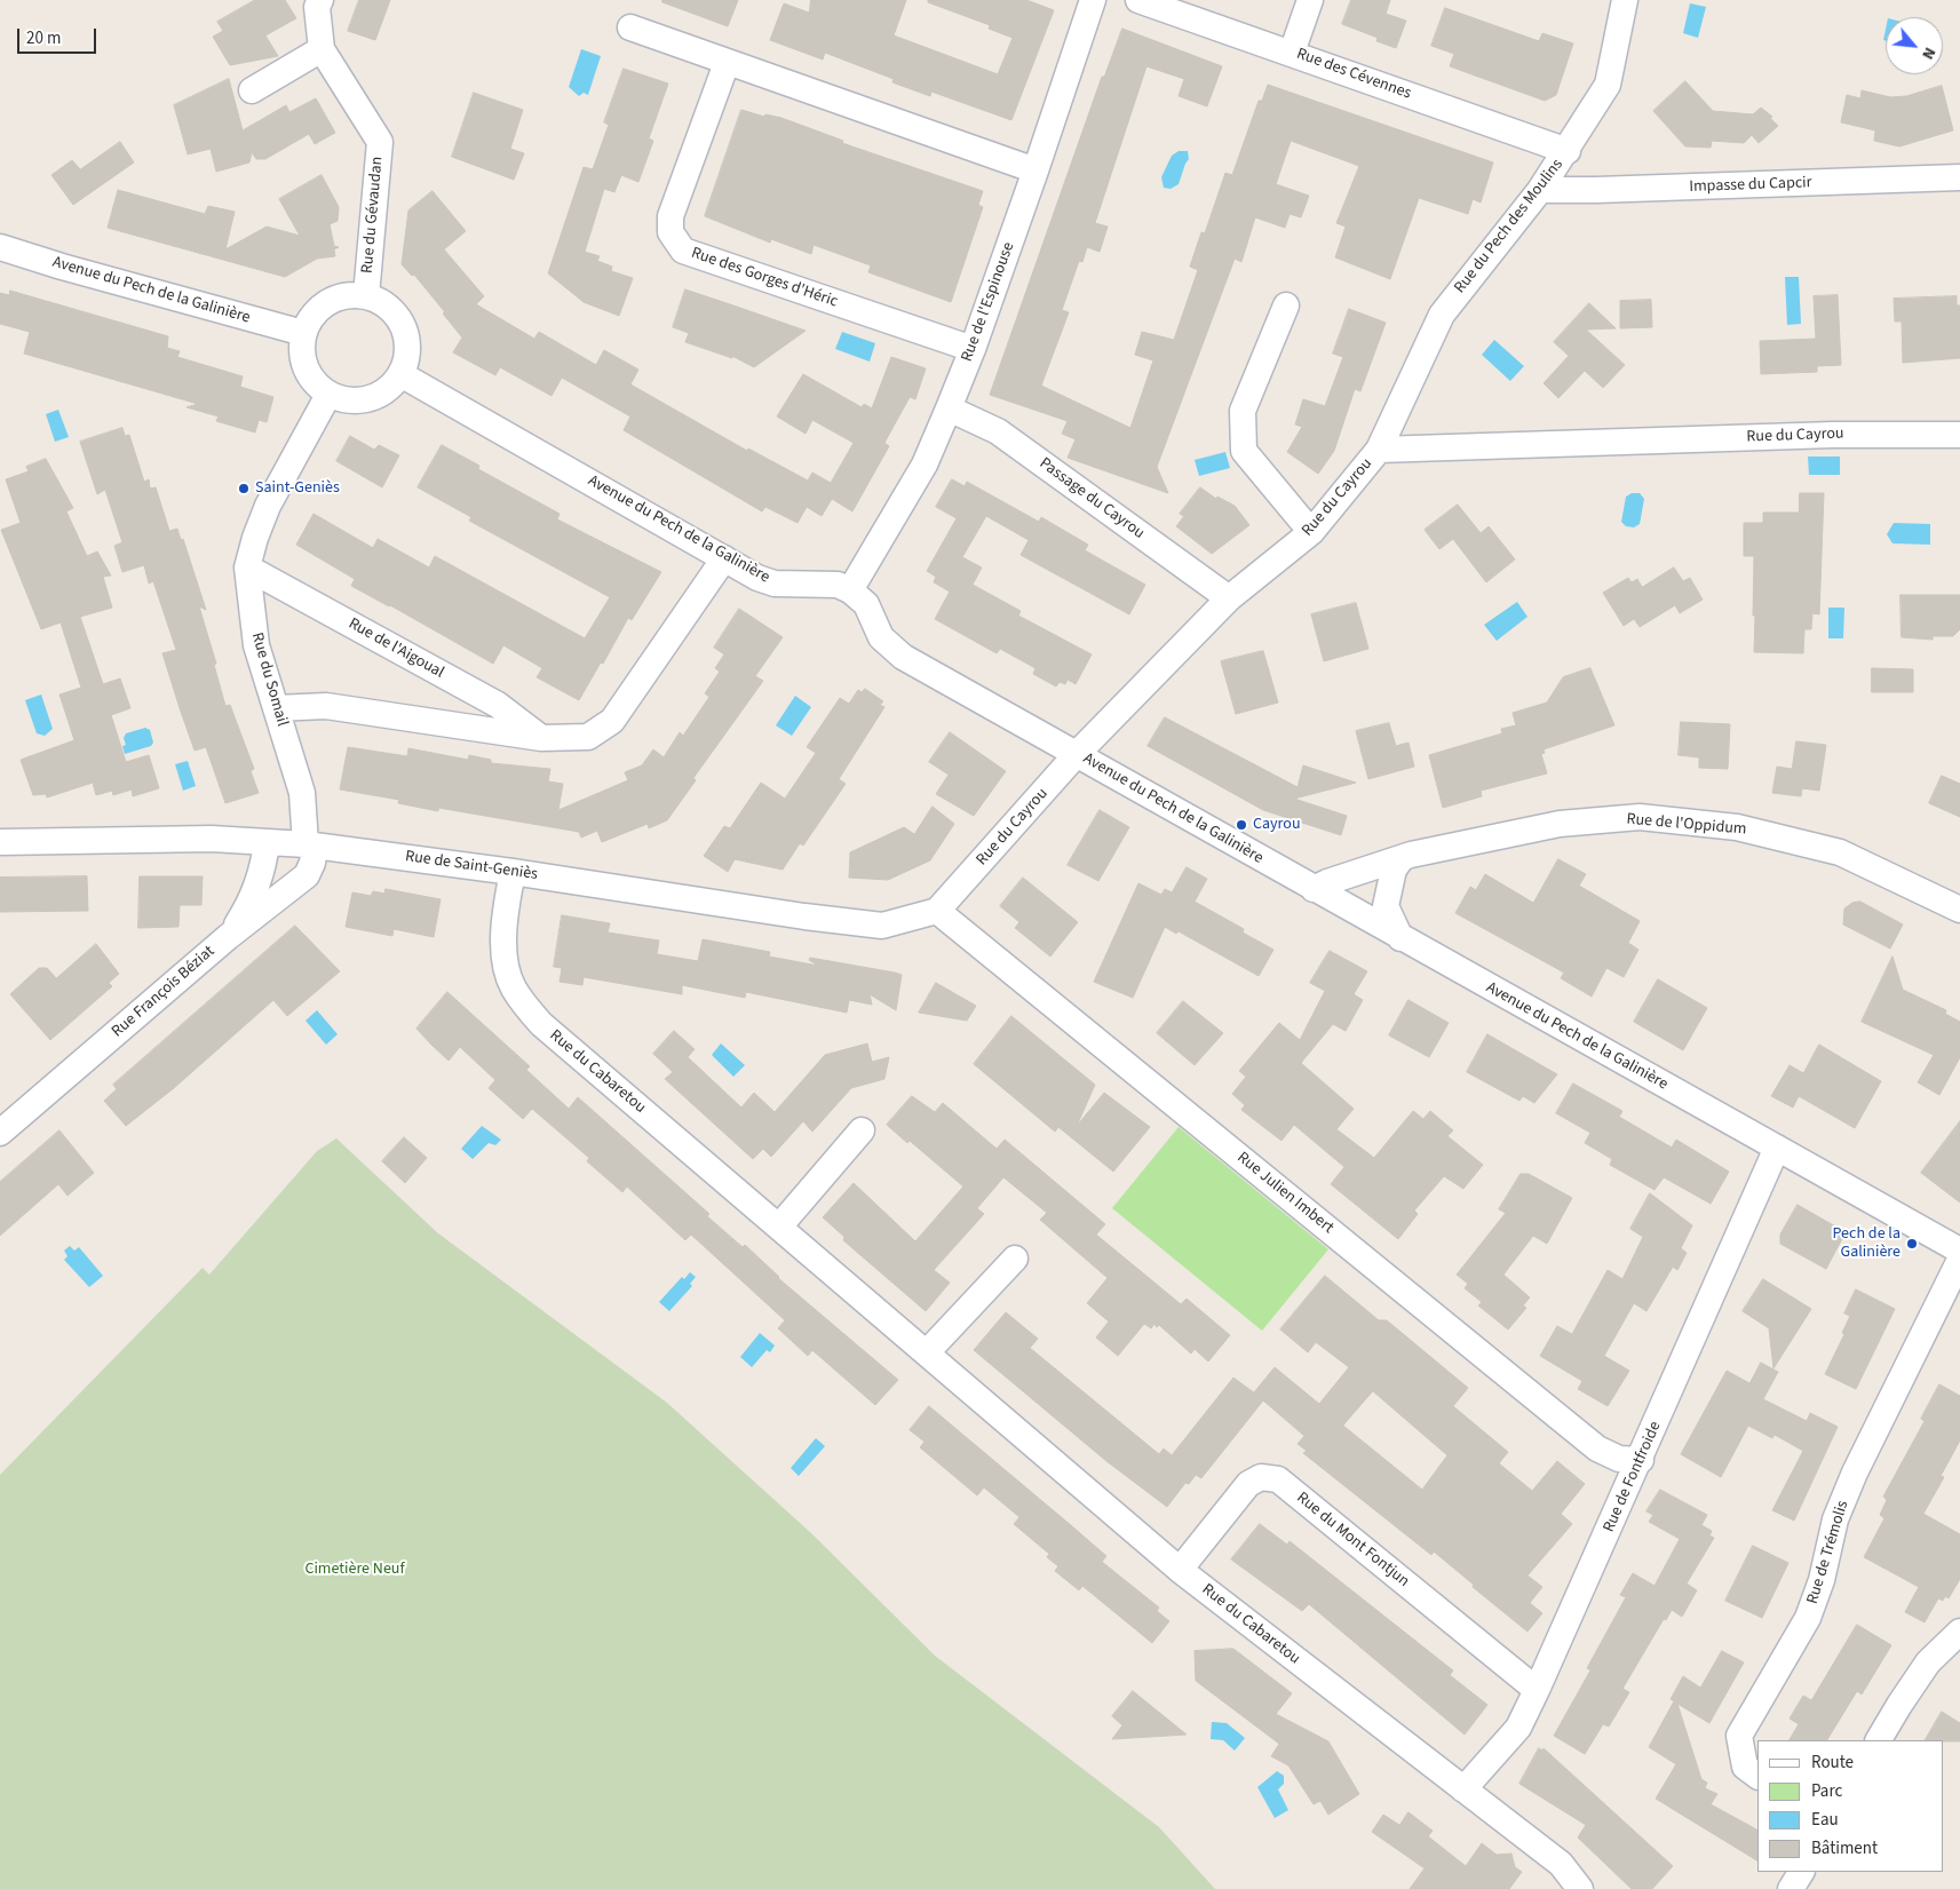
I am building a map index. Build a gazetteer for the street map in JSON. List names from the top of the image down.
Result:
{
  "streets": {
    "street": [
      "Rue des Cévennes",
      "Impasse du Capcir",
      "Rue du Gévaudan",
      "Rue du Pech des Moulins",
      "Rue des Gorges d'Héric",
      "Avenue du Pech de la Galinière",
      "Rue de l'Espinouse",
      "Rue du Cayrou",
      "Passage du Cayrou",
      "Rue de l'Aigoual",
      "Rue du Somail",
      "Rue de l'Oppidum",
      "Rue de Saint-Geniès",
      "Rue François Béziat",
      "Rue du Cabaretou",
      "Rue Julien Imbert",
      "Rue de Fontfroide",
      "Rue du Mont Fontjun",
      "Rue de Trémolis"
    ]
  },
  "crossings": [
    ["Rue des Cévennes", "Rue du Pech des Moulins"],
    ["Impasse du Capcir", "Rue du Pech des Moulins"],
    ["Rue du Gévaudan", "Avenue du Pech de la Galinière"],
    ["Rue du Gévaudan", "Rue du Somail"],
    ["Rue du Pech des Moulins", "Rue du Cayrou"],
    ["Rue des Gorges d'Héric", "Rue de l'Espinouse"],
    ["Avenue du Pech de la Galinière", "Rue de l'Espinouse"],
    ["Avenue du Pech de la Galinière", "Rue du Cayrou"],
    ["Avenue du Pech de la Galinière", "Rue du Somail"],
    ["Avenue du Pech de la Galinière", "Rue de l'Oppidum"],
    ["Avenue du Pech de la Galinière", "Rue de Fontfroide"],
    ["Rue de l'Espinouse", "Passage du Cayrou"],
    ["Rue du Cayrou", "Passage du Cayrou"],
    ["Rue du Cayrou", "Rue de Saint-Geniès"],
    ["Rue du Cayrou", "Rue Julien Imbert"],
    ["Rue de l'Aigoual", "Rue du Somail"],
    ["Rue du Somail", "Rue de Saint-Geniès"],
    ["Rue du Somail", "Rue François Béziat"],
    ["Rue de Saint-Geniès", "Rue François Béziat"],
    ["Rue de Saint-Geniès", "Rue du Cabaretou"],
    ["Rue de Saint-Geniès", "Rue Julien Imbert"],
    ["Rue du Cabaretou", "Rue de Fontfroide"],
    ["Rue du Cabaretou", "Rue du Mont Fontjun"],
    ["Rue Julien Imbert", "Rue de Fontfroide"],
    ["Rue de Fontfroide", "Rue du Mont Fontjun"]
  ],
  "parks": ["Cimetière Neuf"],
  "places": ["Saint-Geniès", "Cayrou", "Pech de la Galinière"],
  "legend": [
    "Route",
    "Parc",
    "Eau",
    "Bâtiment"
  ],
  "scale_bar": "20 m",
  "north": "bottom right"
}
